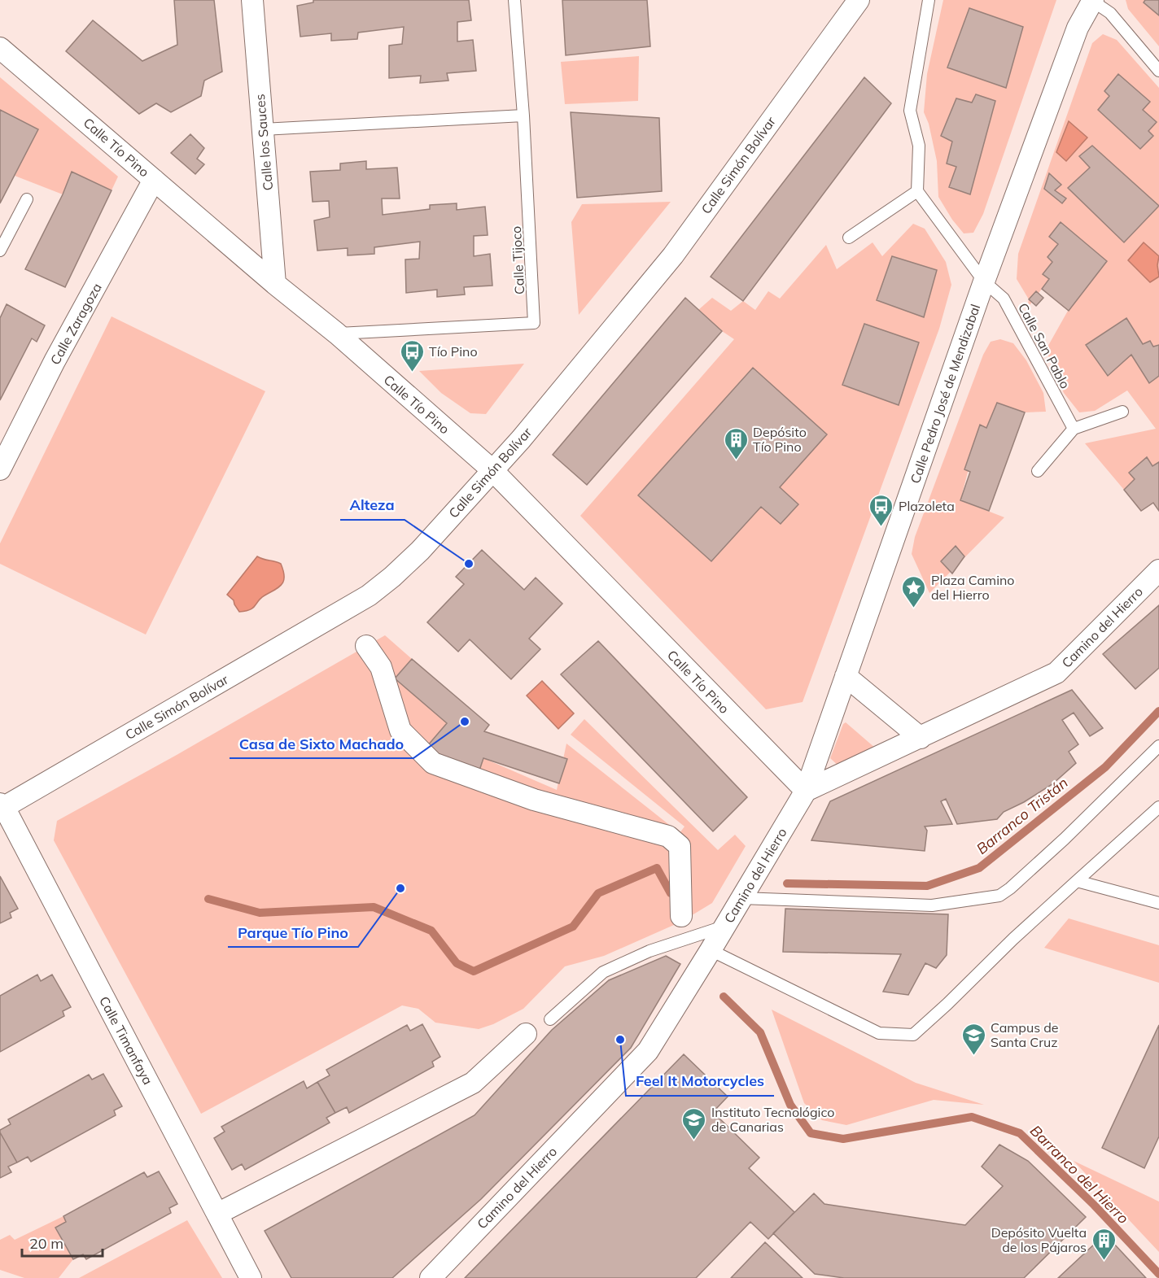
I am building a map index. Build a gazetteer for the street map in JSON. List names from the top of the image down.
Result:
{
  "streets": {
    "street": [
      "Calle los Sauces",
      "Calle Tío Pino",
      "Calle Simón Bolívar",
      "Calle Zaragoza",
      "Calle Pedro José de Mendizabal",
      "Camino del Hierro",
      "Calle Timanfaya"
    ],
    "lane": ["Calle Tijoco", "Calle San Pablo"]
  },
  "crossings": [
    ["Calle los Sauces", "Calle Tío Pino"],
    ["Calle Tío Pino", "Calle Simón Bolívar"],
    ["Calle Tío Pino", "Calle Tijoco"],
    ["Calle Tío Pino", "Calle Zaragoza"],
    ["Calle Tío Pino", "Calle Pedro José de Mendizabal"],
    ["Calle Tío Pino", "Camino del Hierro"],
    ["Calle Simón Bolívar", "Calle Timanfaya"],
    ["Calle San Pablo", "Calle Pedro José de Mendizabal"],
    ["Calle Pedro José de Mendizabal", "Camino del Hierro"]
  ],
  "water": ["Barranco Tristán", "Barranco del Hierro"],
  "places": {
    "bus stop": ["Tío Pino", "Plazoleta"],
    "building": ["Depósito Tío Pino", "Depósito Vuelta de los Pájaros"],
    "other": [
      "Alteza",
      "Casa de Sixto Machado",
      "Parque Tío Pino",
      "Feel It Motorcycles"
    ],
    "place": ["Plaza Camino del Hierro"],
    "school or university": ["Campus de Santa Cruz", "Instituto Tecnológico de Canarias"]
  },
  "scale_bar": "20 m"
}
